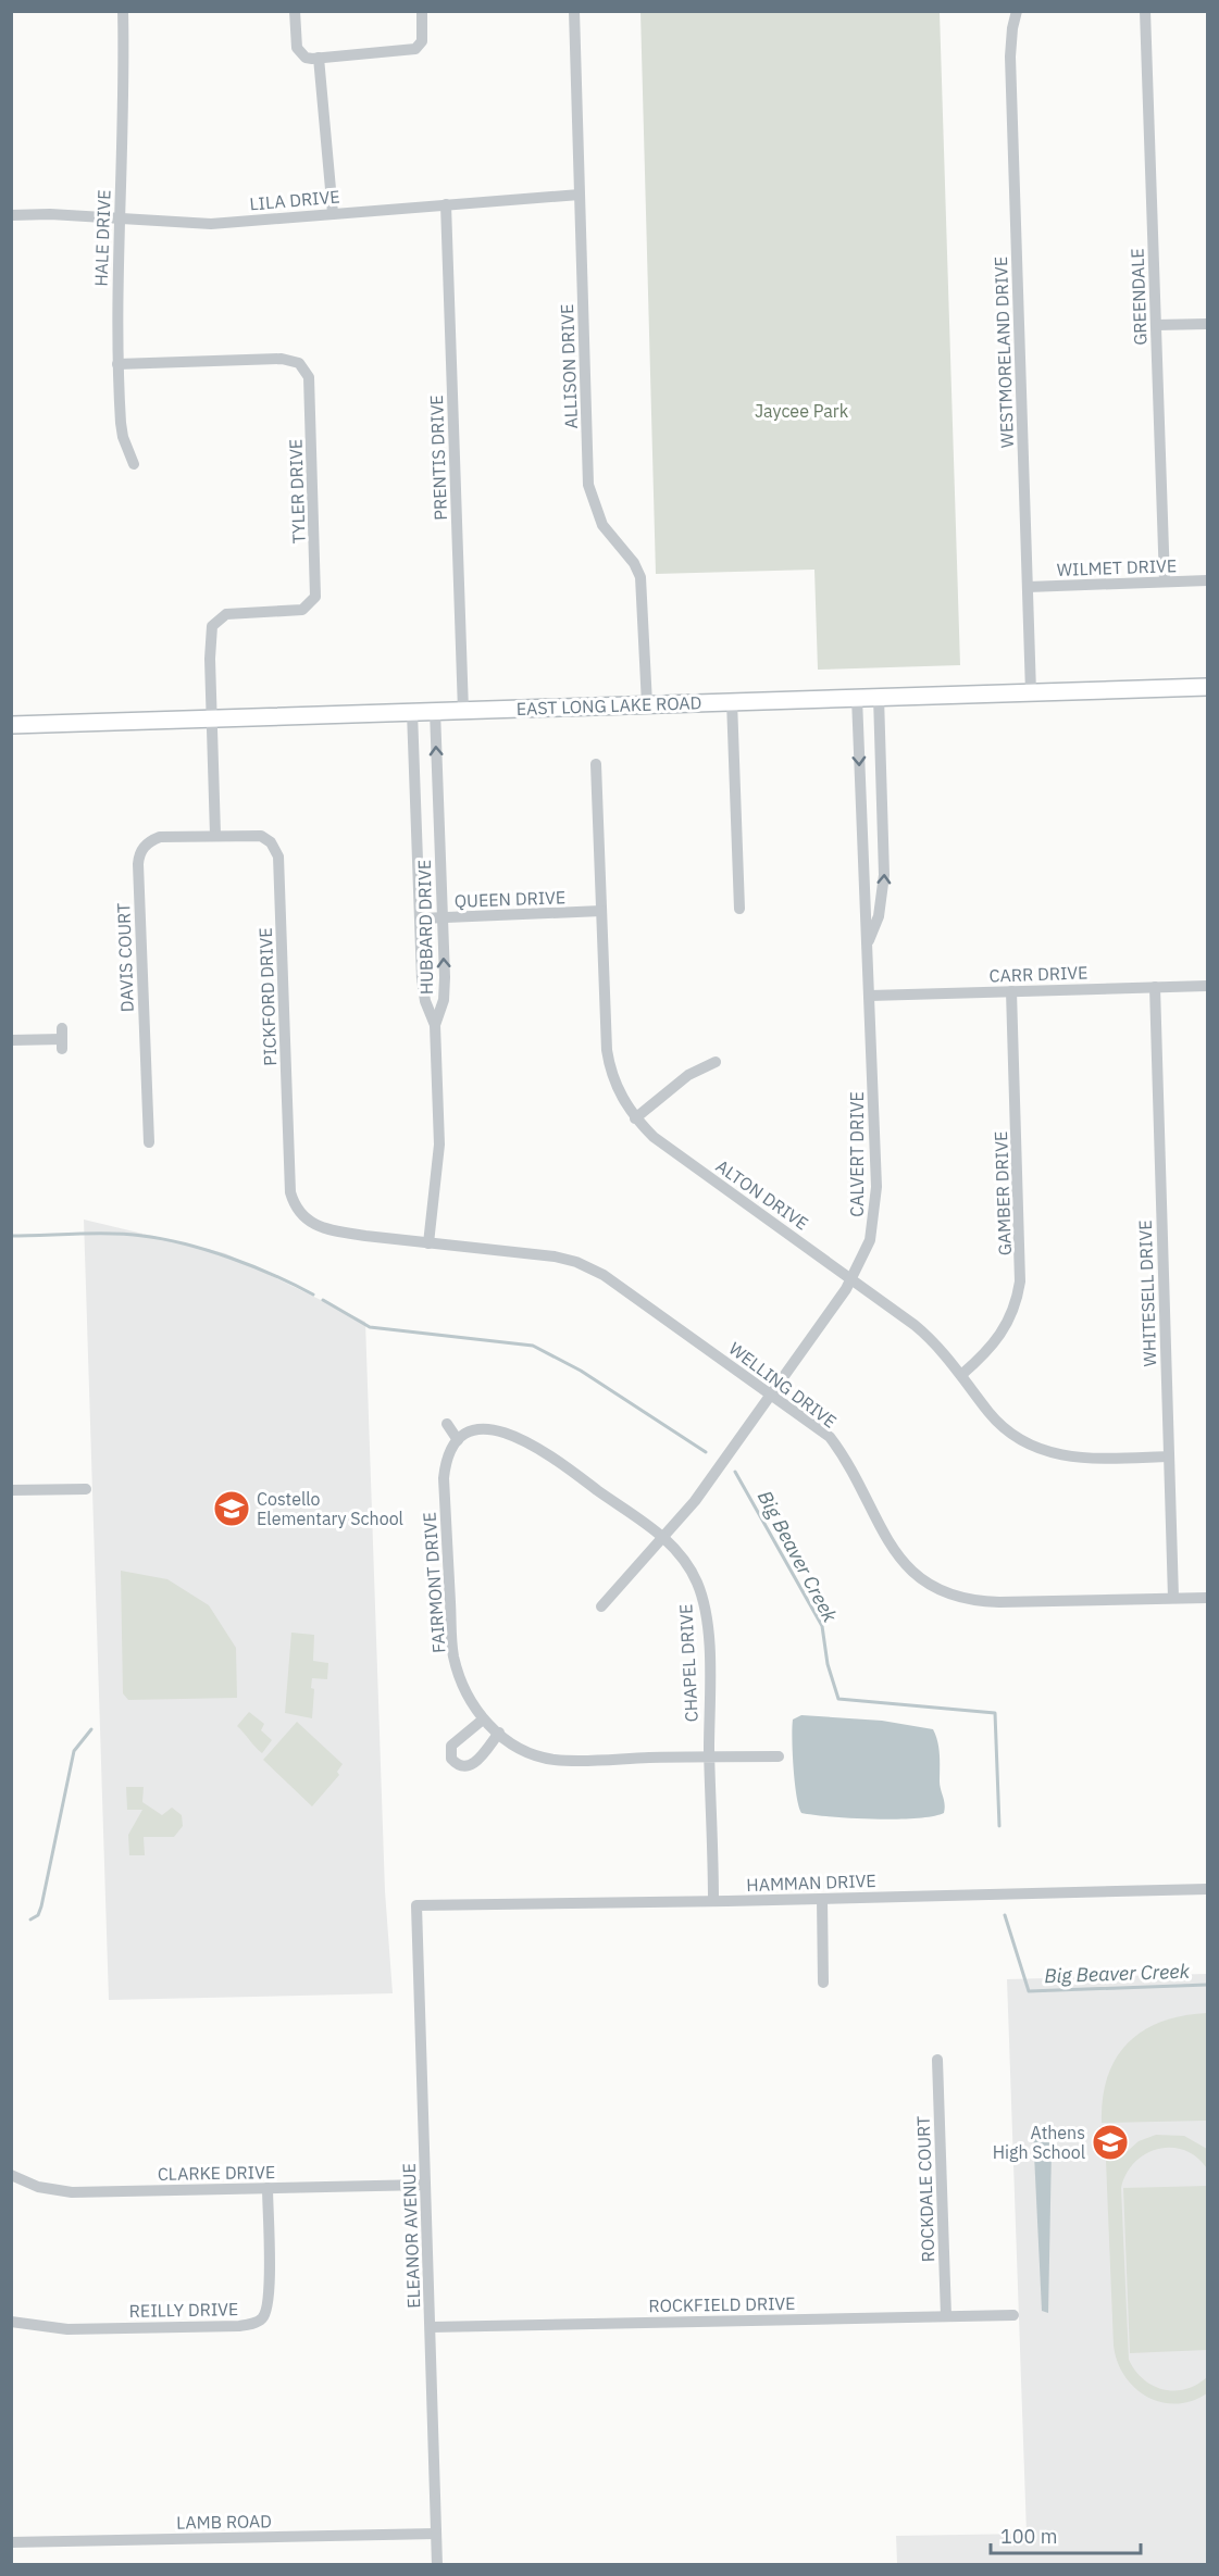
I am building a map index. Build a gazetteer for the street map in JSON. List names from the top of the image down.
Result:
{
  "streets": {
    "main road": ["EAST LONG LAKE ROAD"],
    "street": [
      "LILA DRIVE",
      "HALE DRIVE",
      "GREENDALE",
      "WESTMORELAND DRIVE",
      "ALLISON DRIVE",
      "PRENTIS DRIVE",
      "TYLER DRIVE",
      "WILMET DRIVE",
      "QUEEN DRIVE",
      "HUBBARD DRIVE",
      "DAVIS COURT",
      "CARR DRIVE",
      "PICKFORD DRIVE",
      "CALVERT DRIVE",
      "GAMBER DRIVE",
      "ALTON DRIVE",
      "WHITESELL DRIVE",
      "WELLING DRIVE",
      "FAIRMONT DRIVE",
      "CHAPEL DRIVE",
      "HAMMAN DRIVE",
      "CLARKE DRIVE",
      "ROCKDALE COURT",
      "ELEANOR AVENUE",
      "ROCKFIELD DRIVE",
      "REILLY DRIVE",
      "LAMB ROAD"
    ]
  },
  "crossings": [
    ["LILA DRIVE", "HALE DRIVE"],
    ["LILA DRIVE", "ALLISON DRIVE"],
    ["LILA DRIVE", "PRENTIS DRIVE"],
    ["HALE DRIVE", "TYLER DRIVE"],
    ["GREENDALE", "WILMET DRIVE"],
    ["WESTMORELAND DRIVE", "WILMET DRIVE"],
    ["WESTMORELAND DRIVE", "EAST LONG LAKE ROAD"],
    ["ALLISON DRIVE", "EAST LONG LAKE ROAD"],
    ["PRENTIS DRIVE", "EAST LONG LAKE ROAD"],
    ["TYLER DRIVE", "EAST LONG LAKE ROAD"],
    ["EAST LONG LAKE ROAD", "HUBBARD DRIVE"],
    ["EAST LONG LAKE ROAD", "CALVERT DRIVE"],
    ["QUEEN DRIVE", "HUBBARD DRIVE"],
    ["QUEEN DRIVE", "ALTON DRIVE"],
    ["HUBBARD DRIVE", "WELLING DRIVE"],
    ["DAVIS COURT", "PICKFORD DRIVE"],
    ["CARR DRIVE", "CALVERT DRIVE"],
    ["CARR DRIVE", "GAMBER DRIVE"],
    ["CARR DRIVE", "WHITESELL DRIVE"],
    ["PICKFORD DRIVE", "WELLING DRIVE"],
    ["CALVERT DRIVE", "ALTON DRIVE"],
    ["CALVERT DRIVE", "WELLING DRIVE"],
    ["CALVERT DRIVE", "CHAPEL DRIVE"],
    ["GAMBER DRIVE", "ALTON DRIVE"],
    ["ALTON DRIVE", "WHITESELL DRIVE"],
    ["WHITESELL DRIVE", "WELLING DRIVE"],
    ["FAIRMONT DRIVE", "CHAPEL DRIVE"],
    ["CHAPEL DRIVE", "HAMMAN DRIVE"],
    ["HAMMAN DRIVE", "ELEANOR AVENUE"],
    ["CLARKE DRIVE", "ELEANOR AVENUE"],
    ["CLARKE DRIVE", "REILLY DRIVE"],
    ["ROCKDALE COURT", "ROCKFIELD DRIVE"],
    ["ELEANOR AVENUE", "ROCKFIELD DRIVE"],
    ["ELEANOR AVENUE", "LAMB ROAD"]
  ],
  "water": ["Big Beaver Creek"],
  "parks": ["Jaycee Park"],
  "places": {
    "school or university": ["Costello Elementary School", "Athens High School"]
  },
  "scale_bar": "100 m"
}
